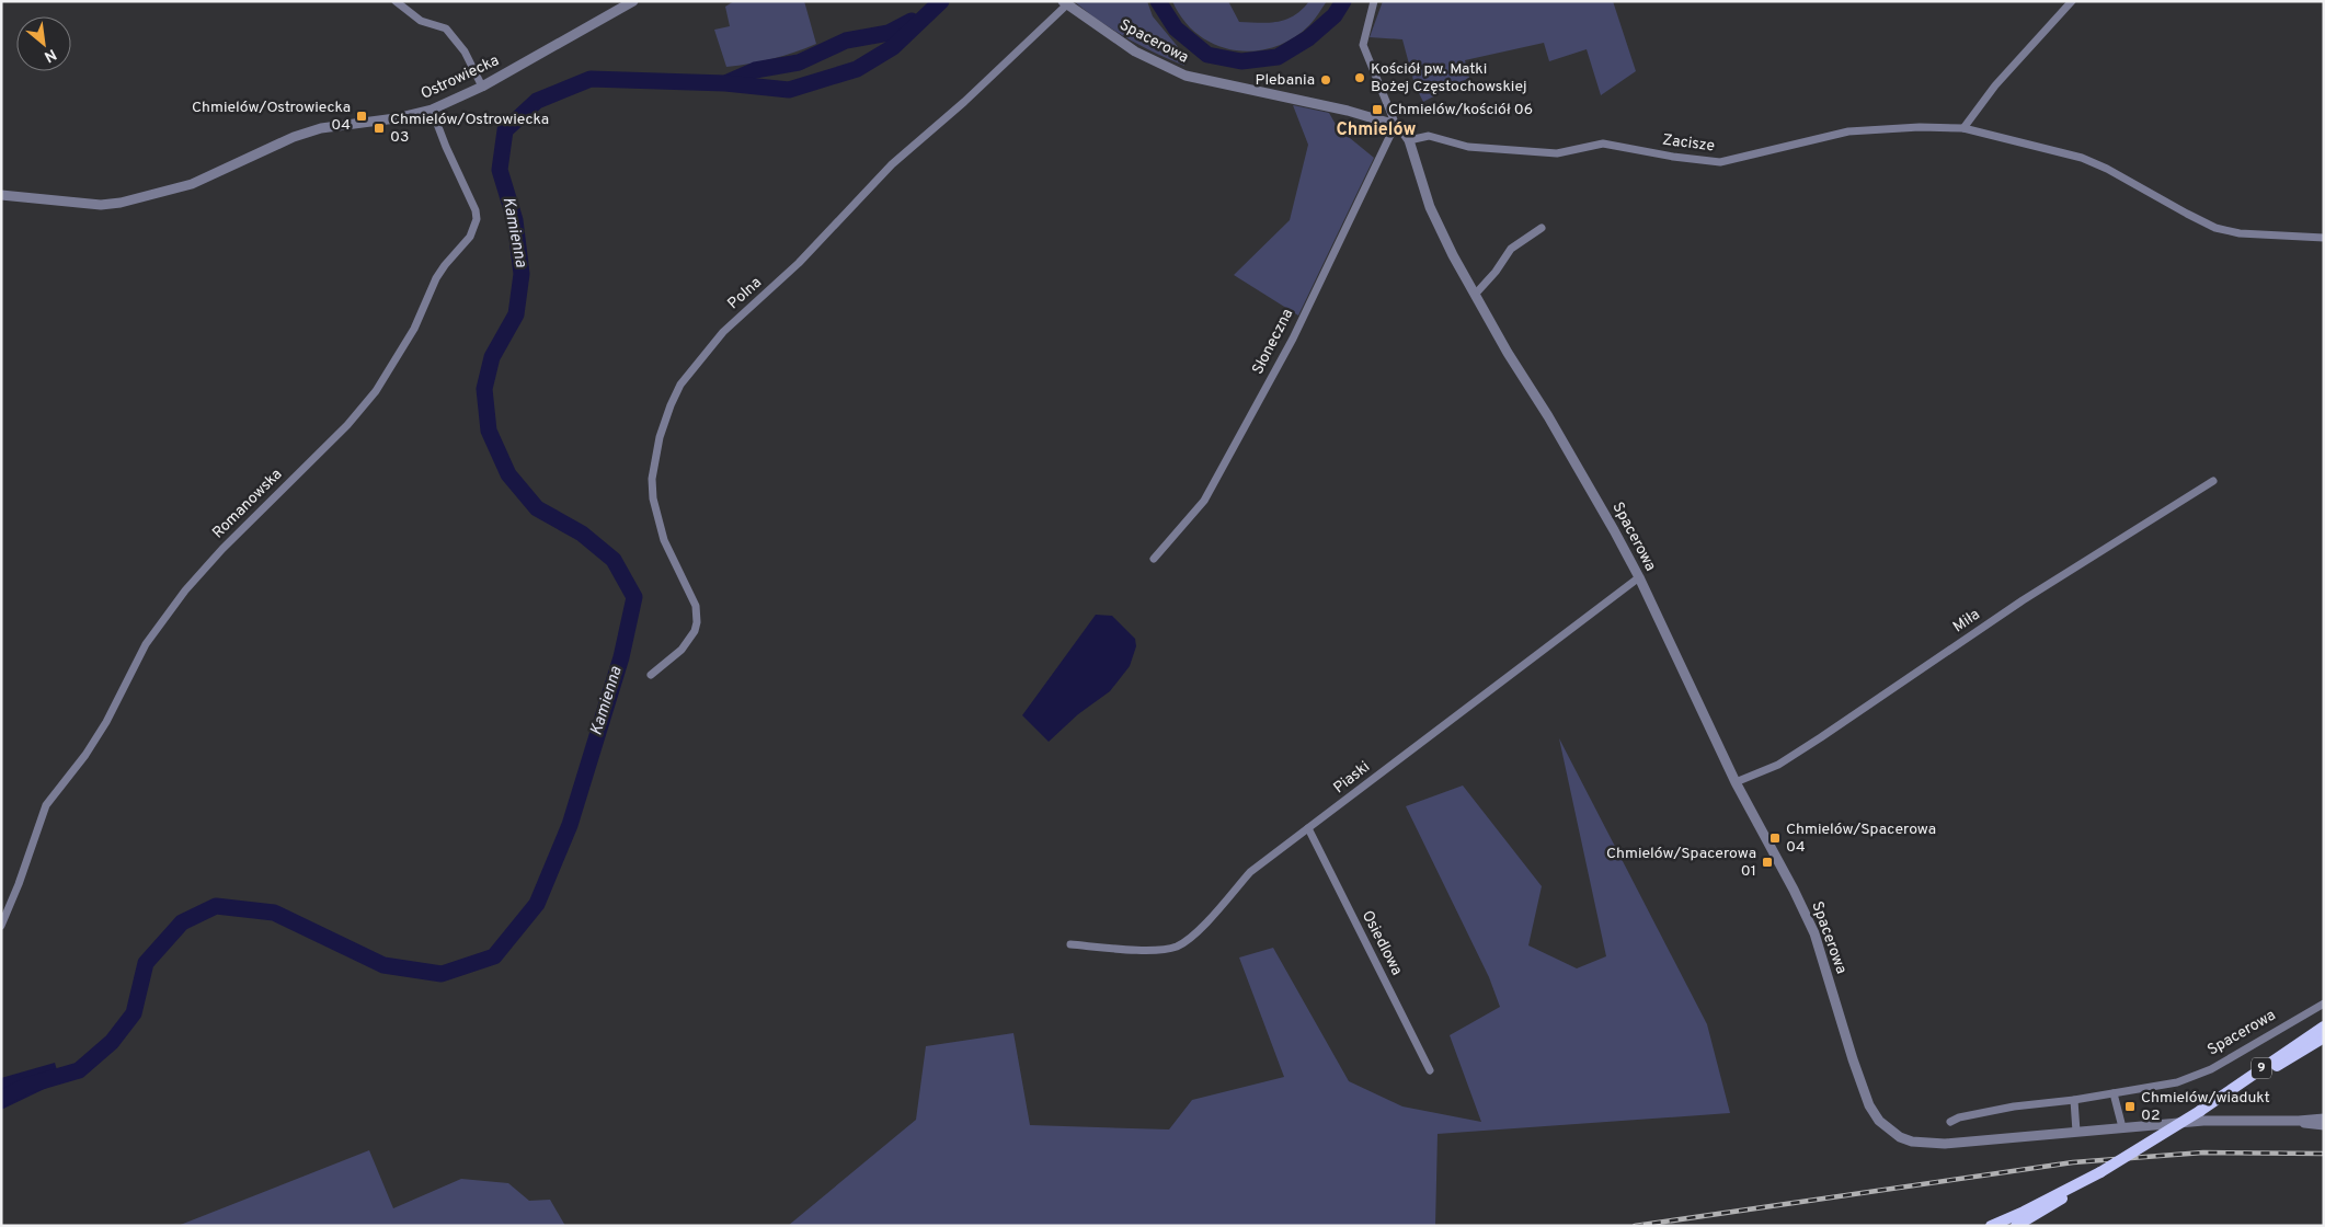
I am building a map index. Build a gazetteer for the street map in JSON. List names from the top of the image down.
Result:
{
  "streets": {
    "main road": ["9"],
    "street": [
      "Spacerowa",
      "Ostrowiecka",
      "Zacisze",
      "Polna",
      "Słoneczna",
      "Romanowska",
      "Miła",
      "Piaski",
      "Osiedlowa"
    ]
  },
  "crossings": [
    ["Spacerowa", "Zacisze"],
    ["Spacerowa", "Polna"],
    ["Spacerowa", "Słoneczna"],
    ["Spacerowa", "Miła"],
    ["Spacerowa", "Piaski"],
    ["Ostrowiecka", "Romanowska"],
    ["Piaski", "Osiedlowa"]
  ],
  "districts": ["Chmielów"],
  "water": ["Kamienna"],
  "places": {
    "other": ["Kościół pw. Matki Bożej Częstochowskiej", "Plebania"],
    "transit": [
      "Chmielów/kościół 06",
      "Chmielów/Ostrowiecka 04",
      "Chmielów/Ostrowiecka 03",
      "Chmielów/Spacerowa 04",
      "Chmielów/Spacerowa 01",
      "Chmielów/wiadukt 02"
    ]
  },
  "north": "bottom right"
}
